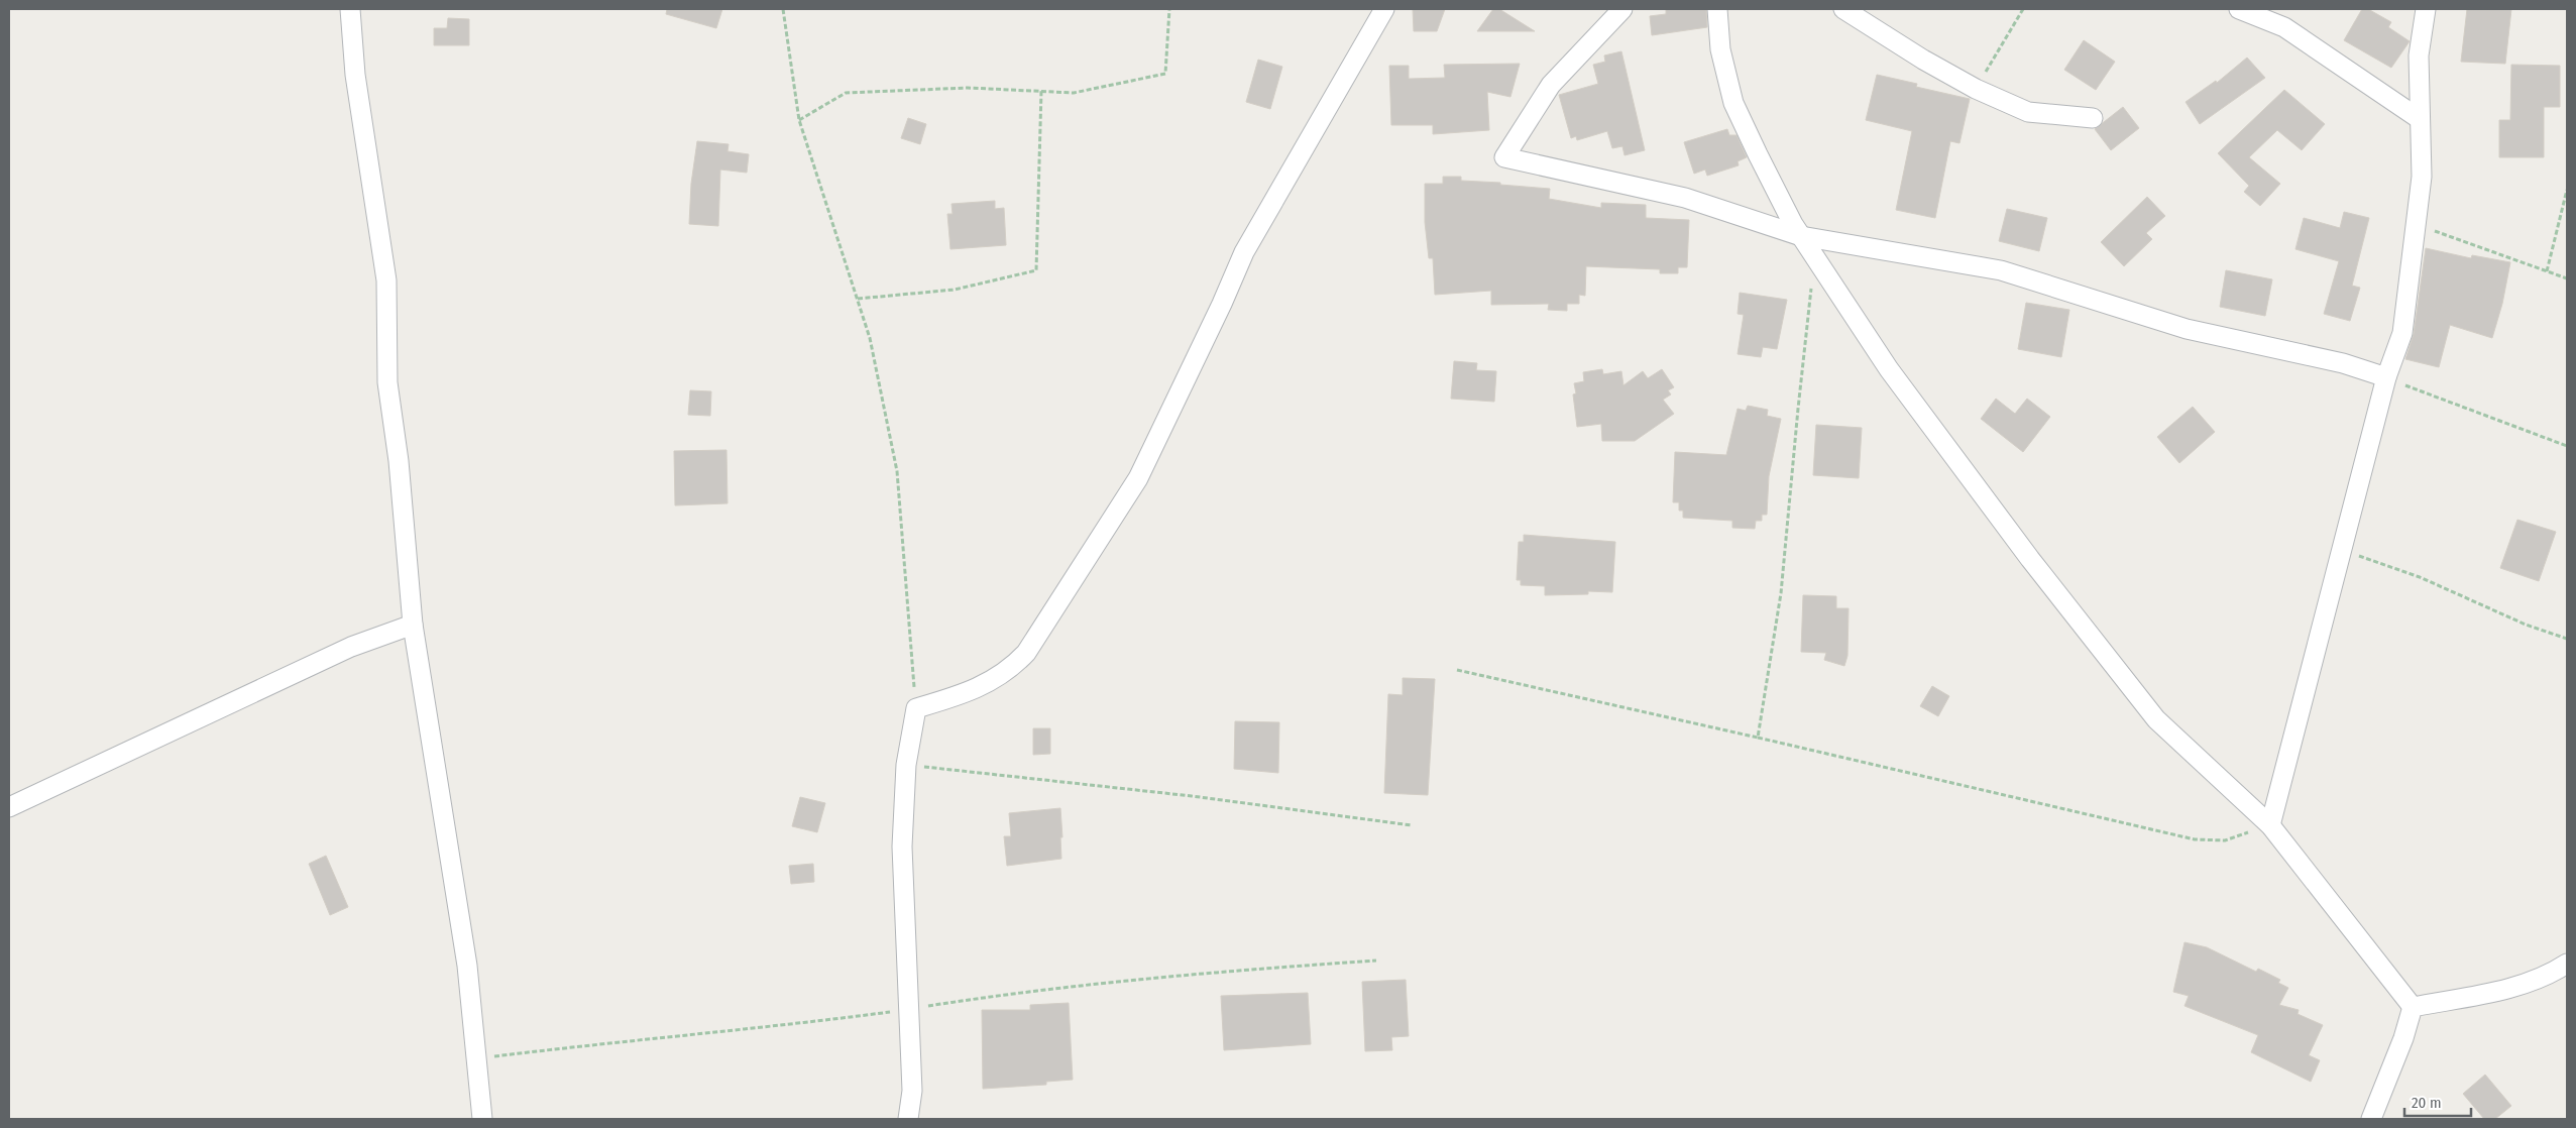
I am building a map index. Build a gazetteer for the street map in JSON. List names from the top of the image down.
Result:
{
  "scale_bar": "20 m"
}
